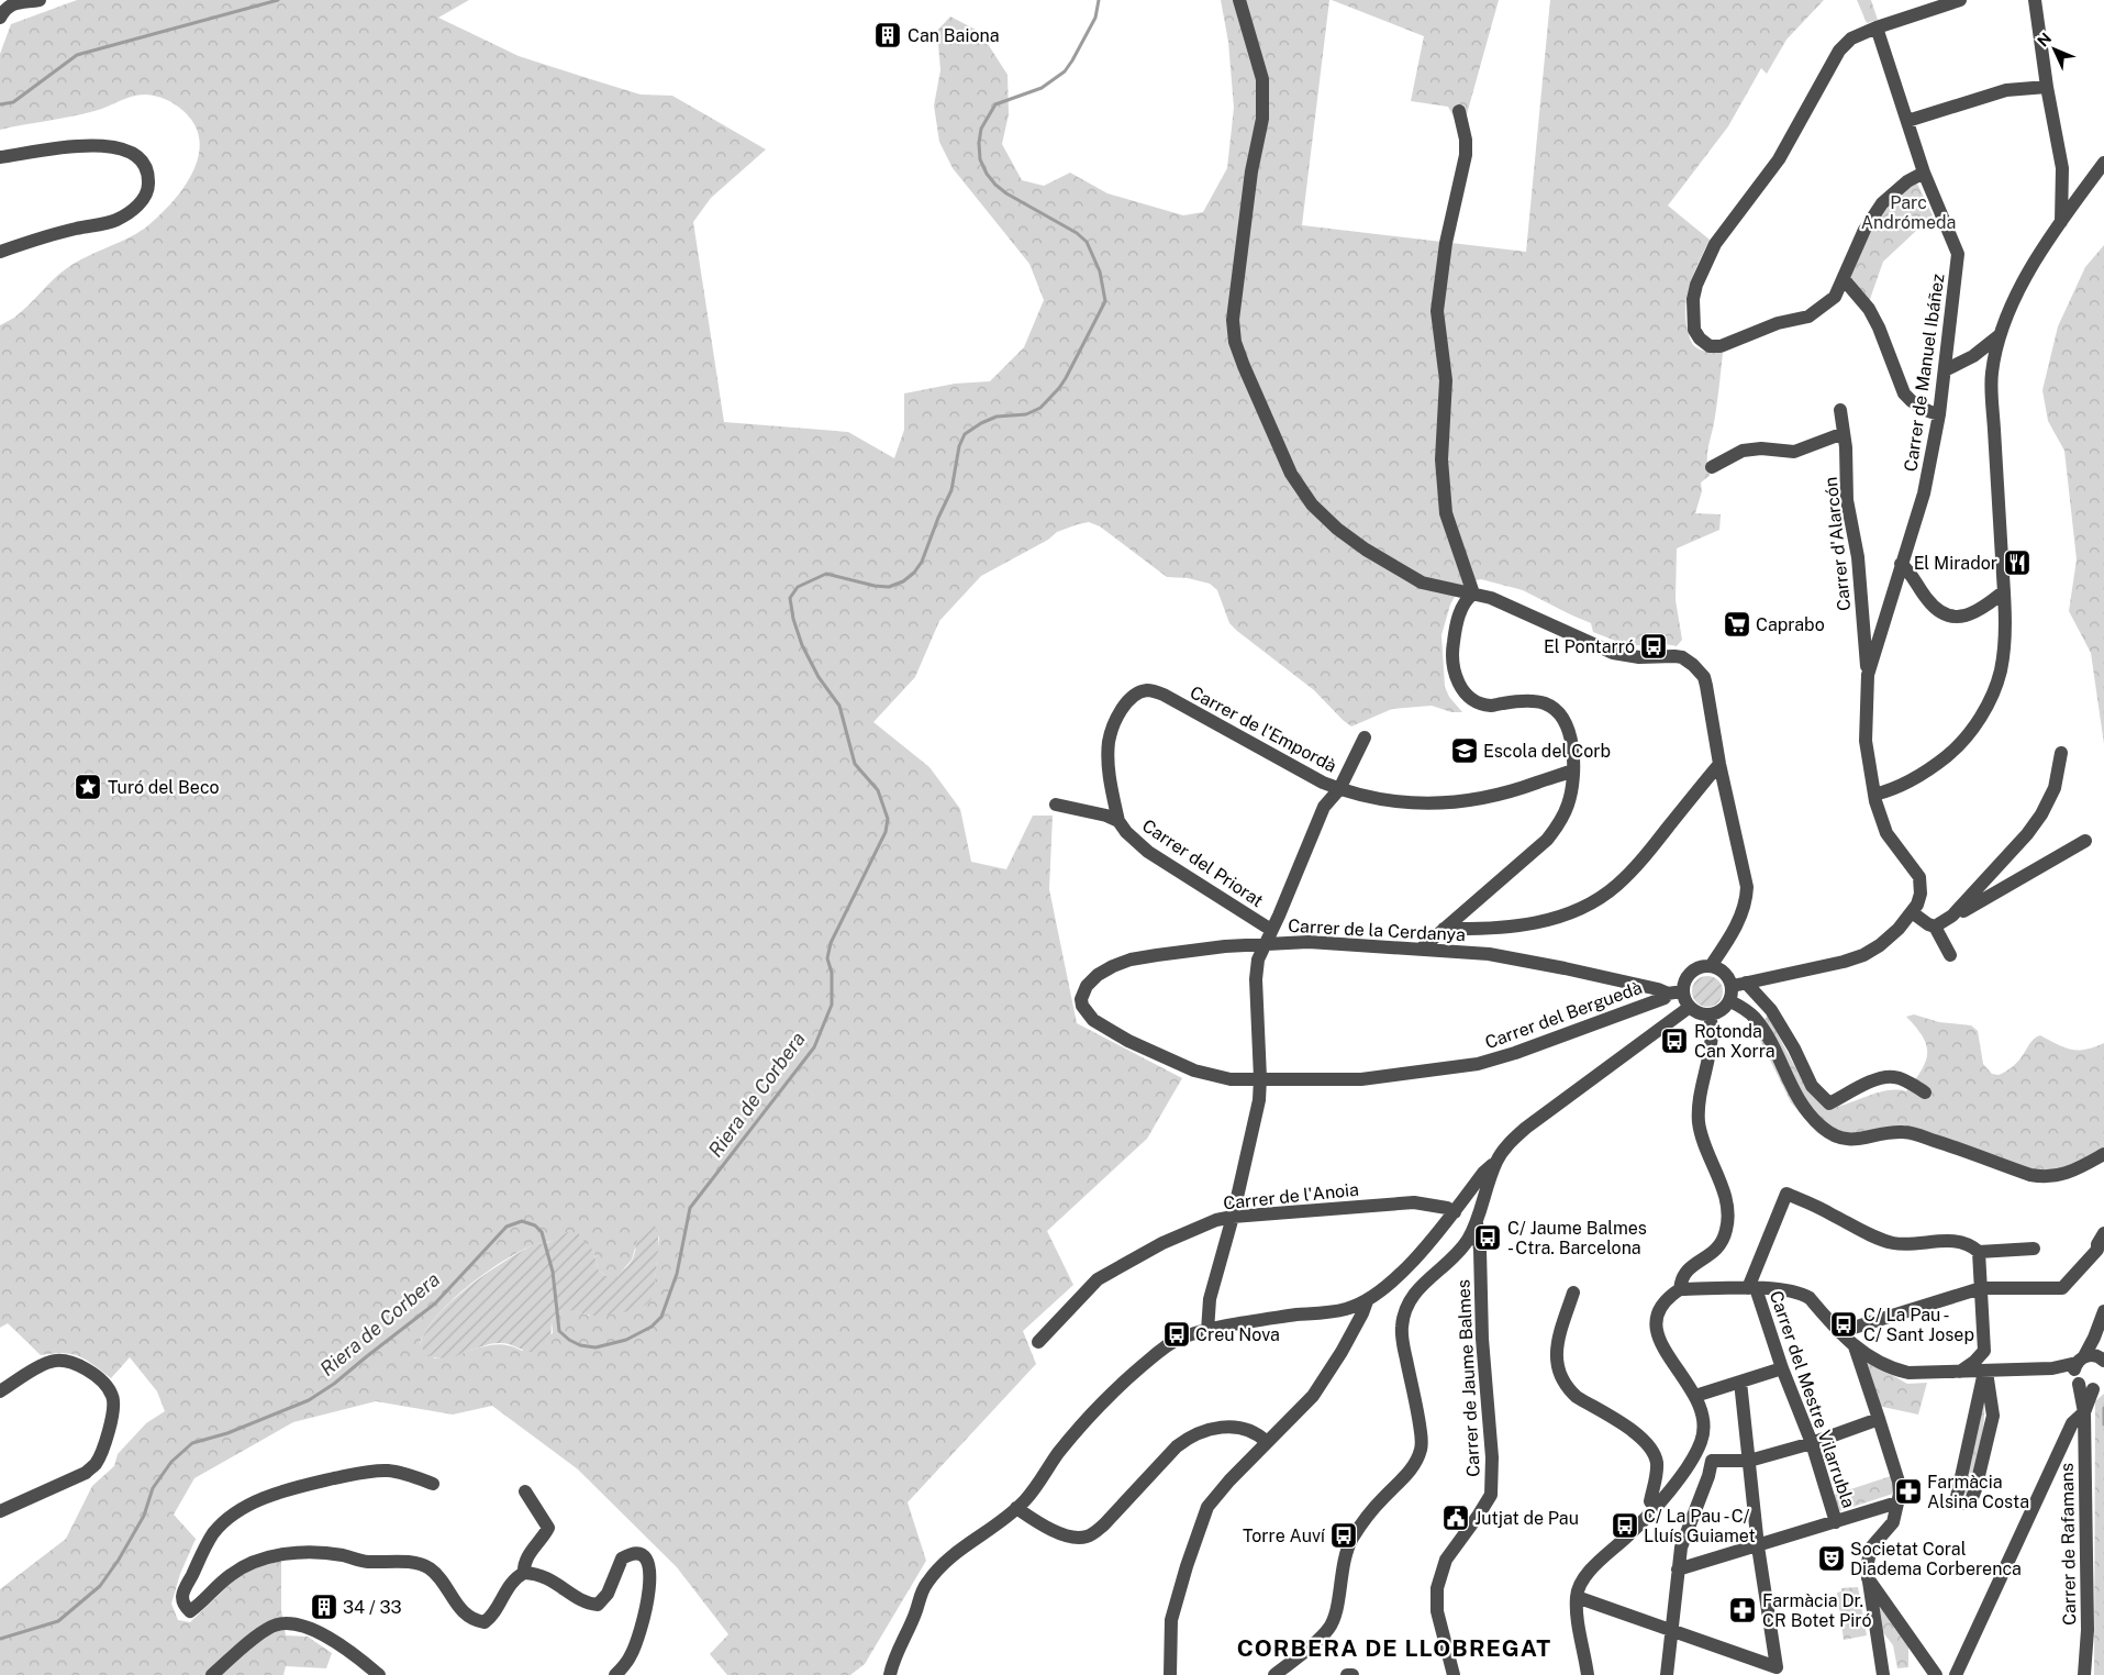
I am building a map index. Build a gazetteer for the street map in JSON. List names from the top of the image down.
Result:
{
  "streets": {
    "street": [
      "Carrer de Manuel Ibáñez",
      "Carrer d'Alarcón",
      "Carrer de l'Empordà",
      "Carrer del Priorat",
      "Carrer de la Cerdanya",
      "Carrer del Berguedà",
      "Carrer de l'Anoia",
      "Carrer de Jaume Balmes",
      "Carrer del Mestre Vilarrubla",
      "Carrer de Rafamans"
    ]
  },
  "crossings": [
    ["Carrer de Manuel Ibáñez", "Carrer d'Alarcón"],
    ["Carrer de l'Empordà", "Carrer del Priorat"],
    ["Carrer de la Cerdanya", "Carrer del Berguedà"]
  ],
  "districts": ["CORBERA DE LLOBREGAT"],
  "water": ["Riera de Corbera"],
  "parks": ["Parc Andrómeda"],
  "places": {
    "building": ["Can Baiona", "34 / 33"],
    "restaurant": ["El Mirador"],
    "supermarket": ["Caprabo"],
    "bus stop": [
      "El Pontarró",
      "Rotonda Can Xorra",
      "C/ Jaume Balmes - Ctra. Barcelona",
      "C/ La Pau - C/ Sant Josep",
      "Creu Nova",
      "C/ La Pau - C/ Lluís Guiamet",
      "Torre Auví"
    ],
    "school or university": ["Escola del Corb"],
    "place": ["Turó del Beco"],
    "pharmacy": ["Farmàcia Alsina Costa", "Farmàcia Dr. CR Botet Piró"],
    "public building": ["Jutjat de Pau"],
    "theatre": ["Societat Coral Diadema Corberenca"]
  },
  "north": "top left"
}
